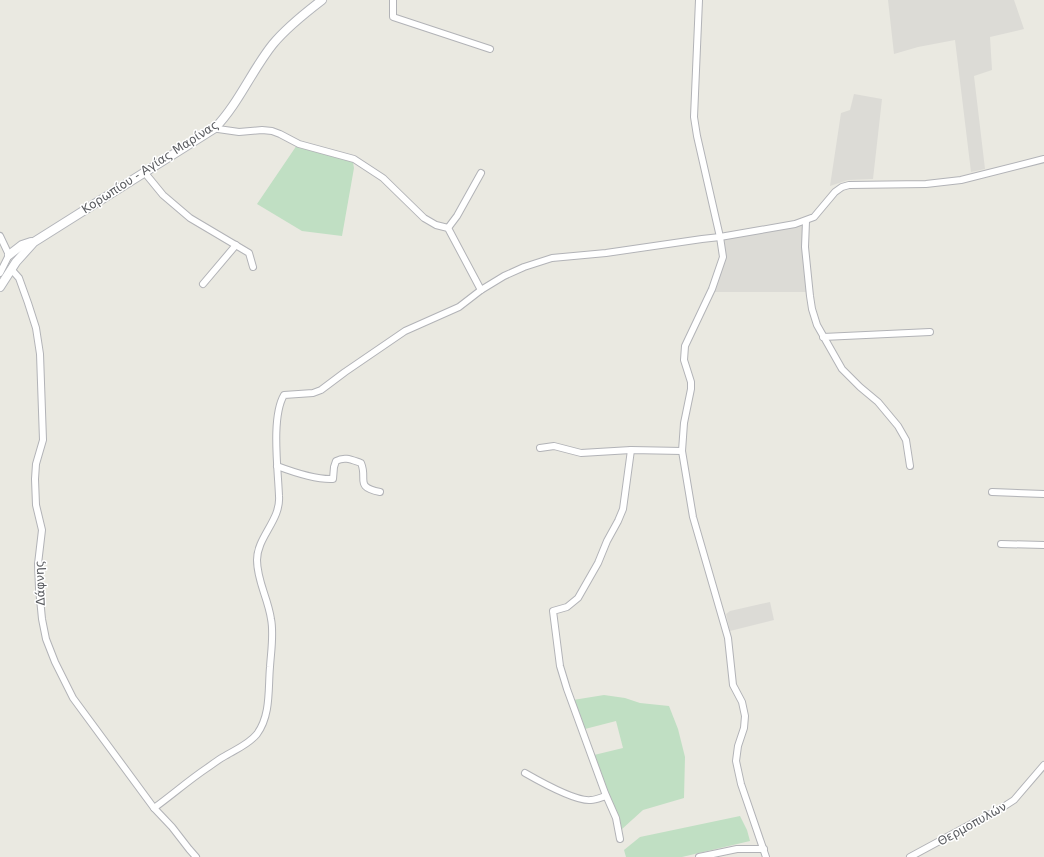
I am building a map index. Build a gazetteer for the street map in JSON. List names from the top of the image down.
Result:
{
  "streets": {
    "main road": ["Κορωπίου - Αγίας Μαρίνας"],
    "street": ["Δάφνης", "Θερμοπυλών"]
  },
  "crossings": [
    ["Κορωπίου - Αγίας Μαρίνας", "Δάφνης"]
  ]
}
